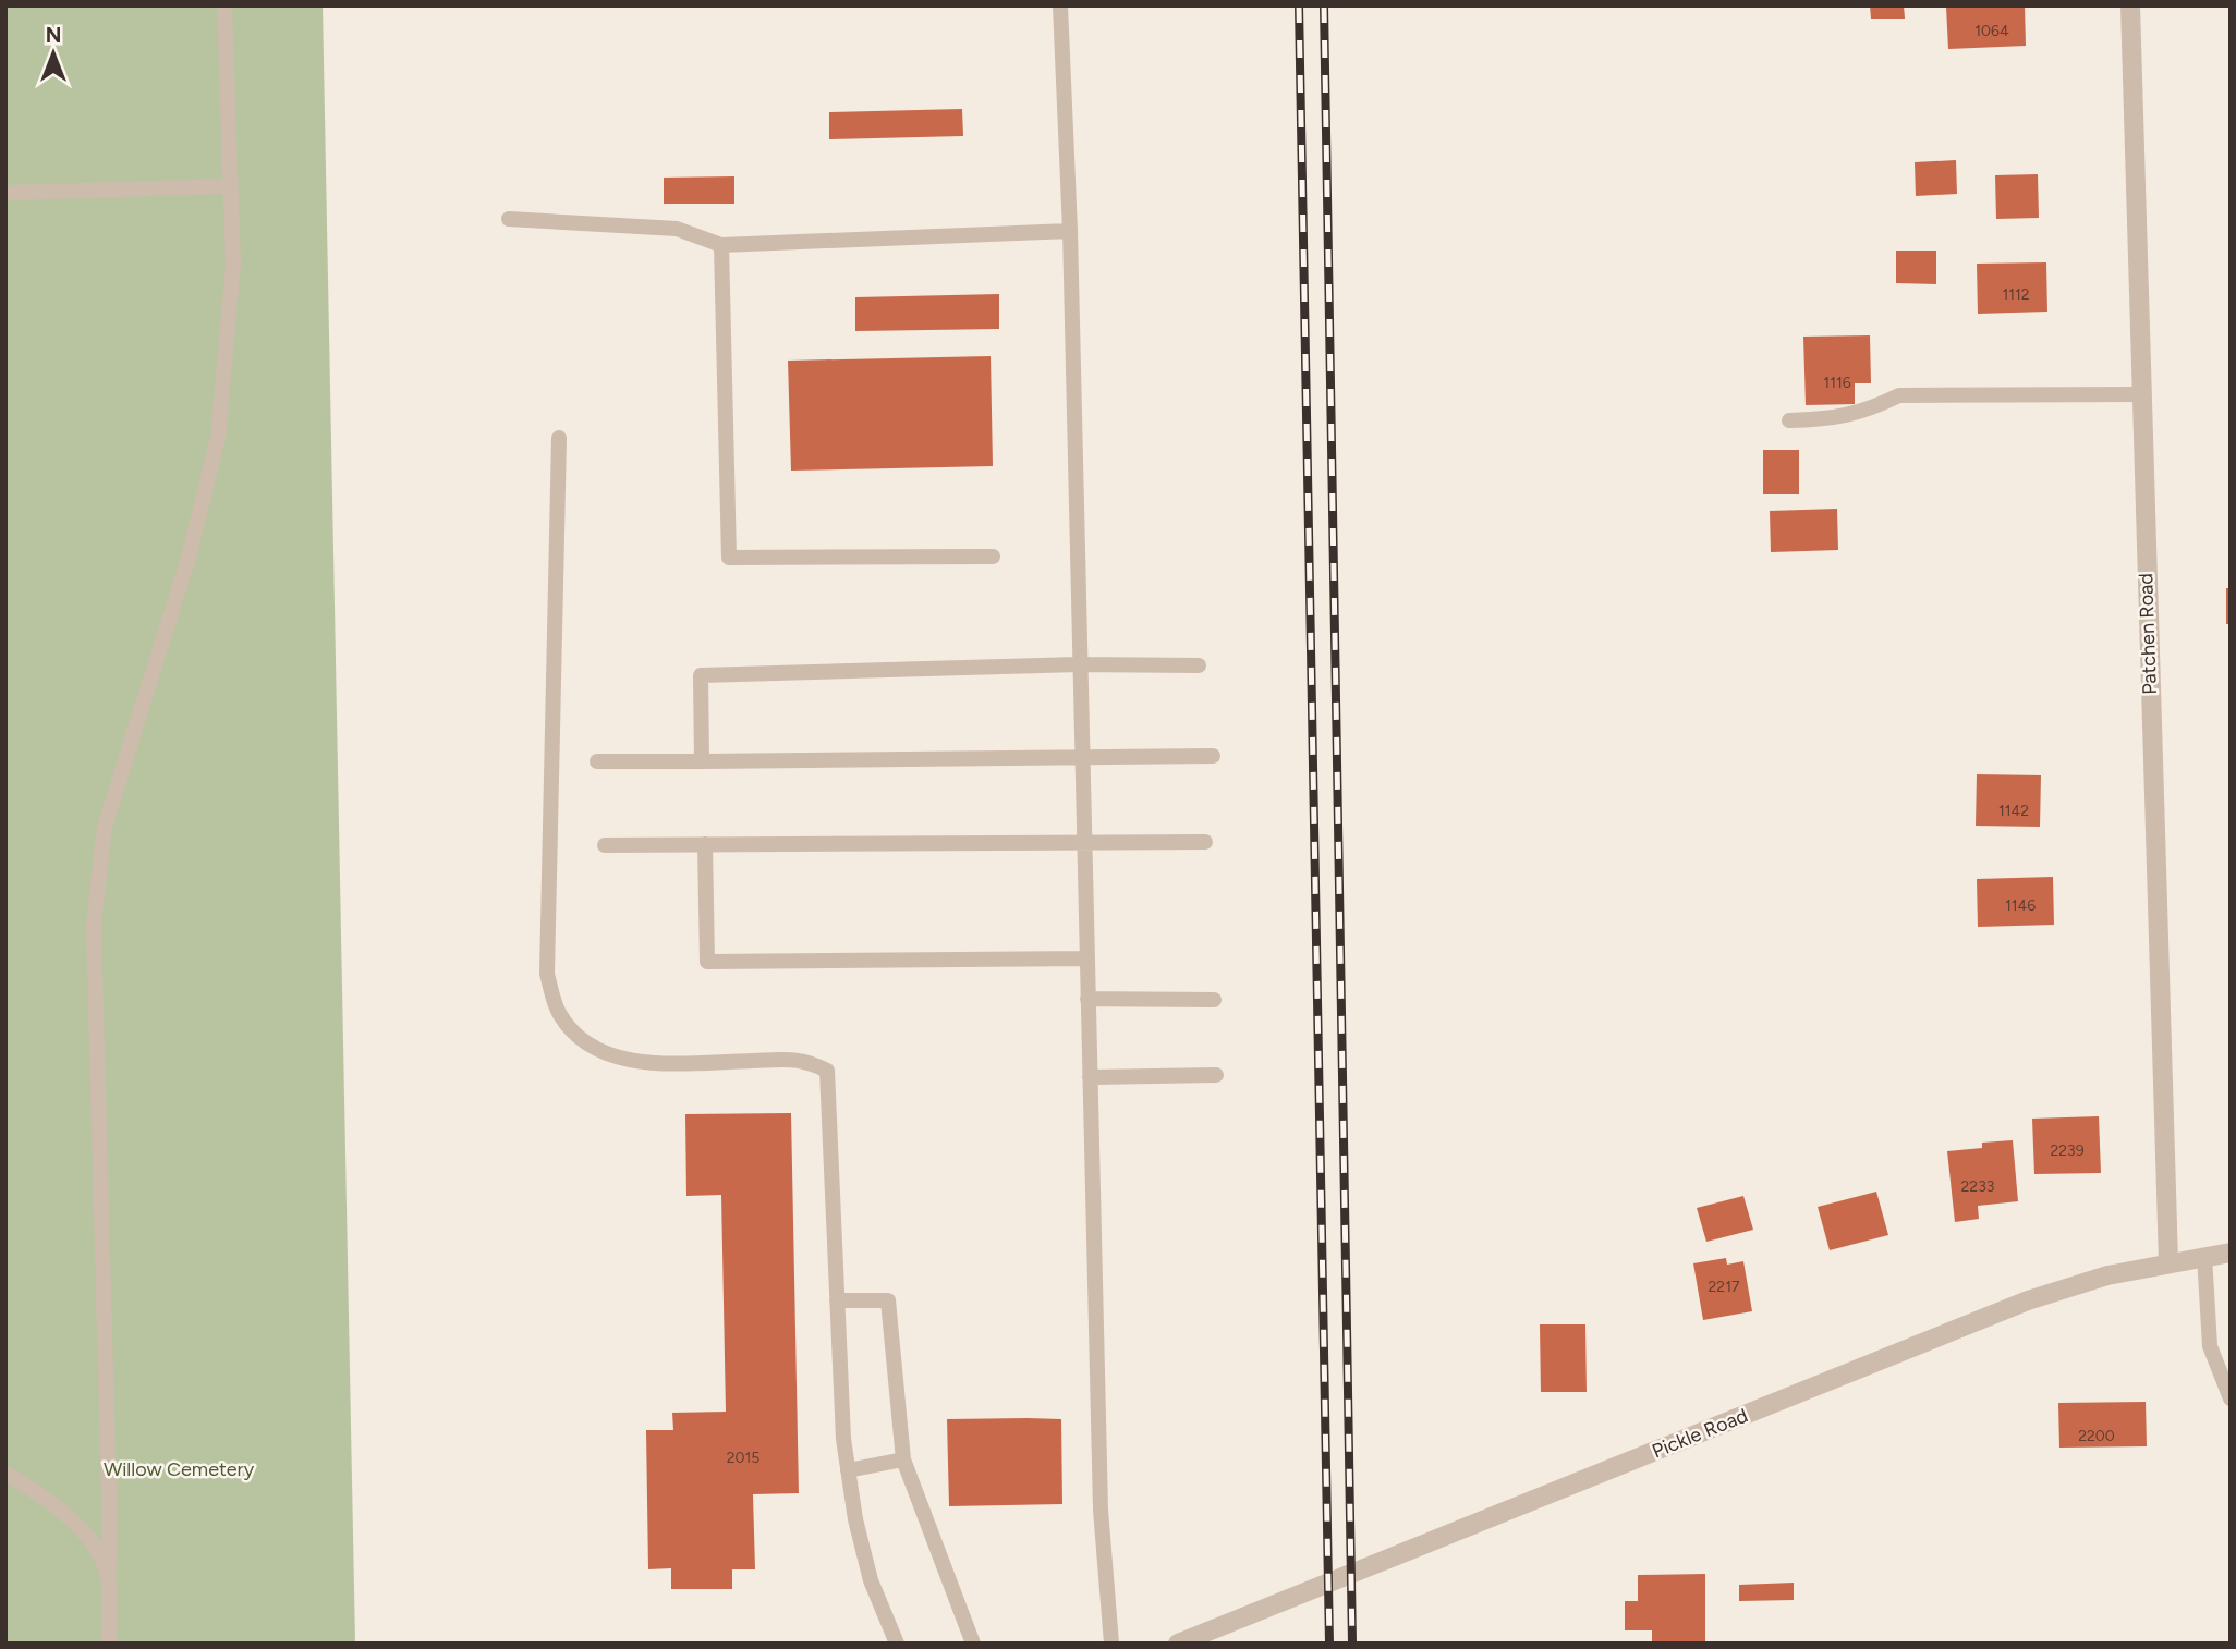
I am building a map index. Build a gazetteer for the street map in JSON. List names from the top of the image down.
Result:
{
  "streets": {
    "street": ["Patchen Road", "Pickle Road"]
  },
  "crossings": [
    ["Patchen Road", "Pickle Road"]
  ],
  "parks": ["Willow Cemetery"],
  "house_numbers": [
    "1064",
    "1112",
    "1116",
    "1142",
    "1146",
    "2239",
    "2233",
    "2217",
    "2200",
    "2015"
  ],
  "north": "top"
}
